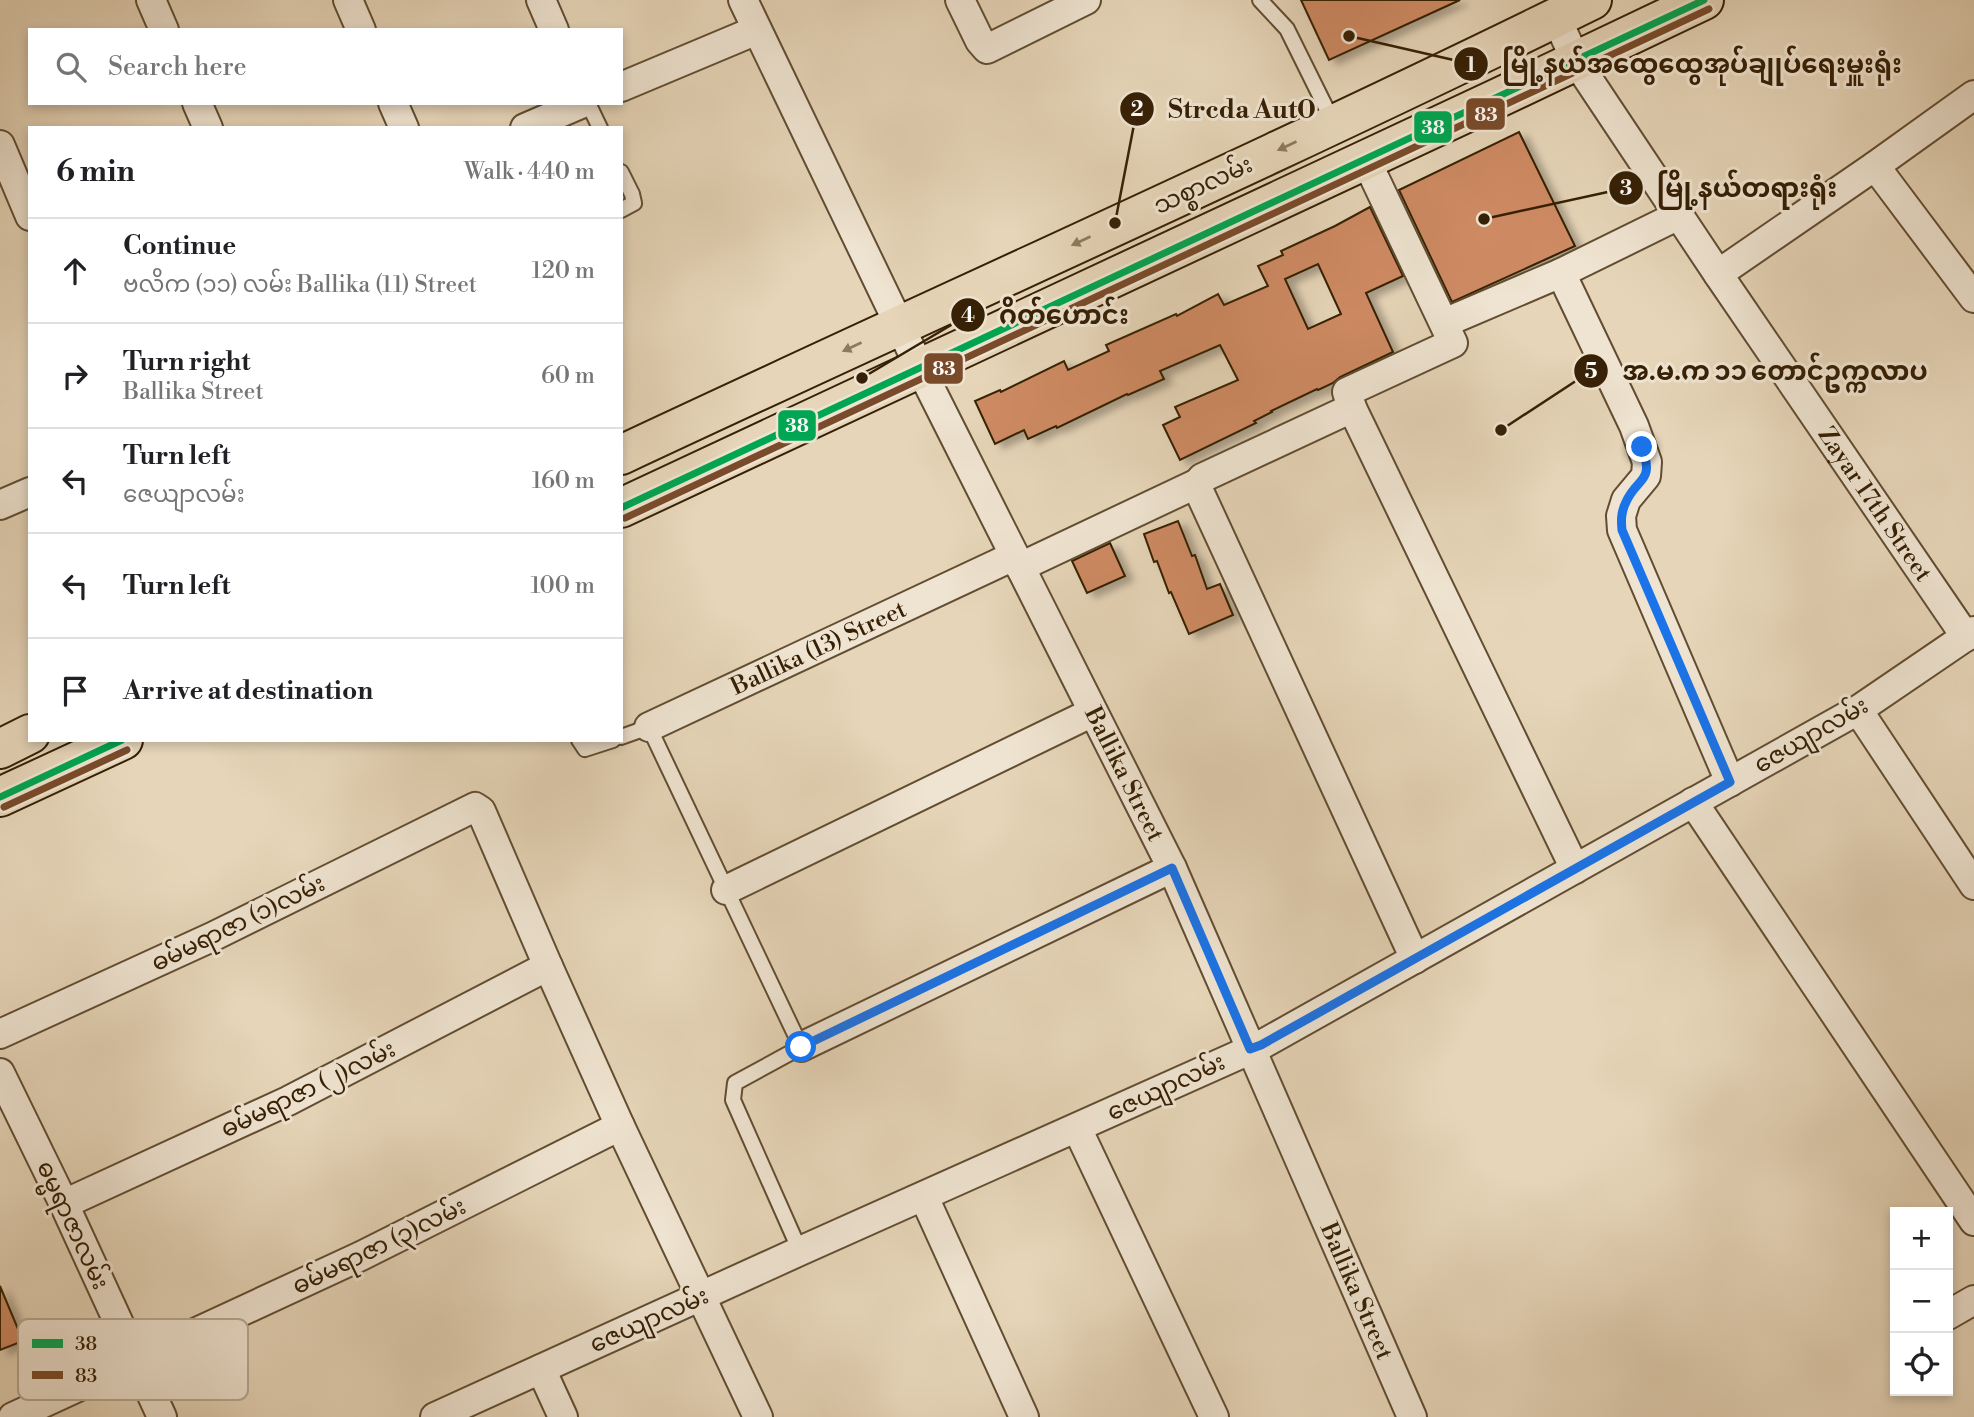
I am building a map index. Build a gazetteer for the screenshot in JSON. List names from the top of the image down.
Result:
{
  "streets": {
    "main road": ["သစ္စာလမ်း"],
    "street": [
      "Zayar 17th Street",
      "Ballika (13) Street",
      "ဇေယျာလမ်း",
      "Ballika Street",
      "ဓမ်မရာဇာ (၁)လမ်း",
      "ဓမ်မရာဇာ (၂)လမ်း",
      "ဓမ္မရာဇာလမ်း",
      "ဓမ်မရာဇာ (၃)လမ်း"
    ]
  },
  "crossings": [
    ["သစ္စာလမ်း", "Zayar 17th Street"],
    ["သစ္စာလမ်း", "Ballika Street"],
    ["Zayar 17th Street", "ဇေယျာလမ်း"],
    ["Ballika (13) Street", "Ballika Street"],
    ["ဇေယျာလမ်း", "Ballika Street"],
    ["ဓမ်မရာဇာ (၁)လမ်း", "ဓမ်မရာဇာ (၂)လမ်း"],
    ["ဓမ်မရာဇာ (၂)လမ်း", "ဓမ္မရာဇာလမ်း"]
  ],
  "places": [
    "မြို့နယ်အထွေထွေအုပ်ချုပ်ရေးမှူးရုံး",
    "မြို့နယ်တရားရုံး",
    "Strcda Aut0",
    "ဂိတ်ဟောင်း",
    "အ.မ.က ၁၁ တောင်ဥက္ကလာပ"
  ],
  "lines": ["transit line 38", "transit line 83"],
  "legend": ["38", "83"],
  "page": {
    "search": "Search here",
    "heading": ["6 min", "Walk · 440 m"],
    "list": [
      ["Continue", "ဗလိက (၁၁) လမ်း Ballika (11) Street", "120 m"],
      ["Turn right", "Ballika Street", "60 m"],
      ["Turn left", "ဇေယျာလမ်း", "160 m"],
      ["Turn left", "100 m"],
      "Arrive at destination"
    ],
    "map_buttons": ["+", "−"]
  }
}
